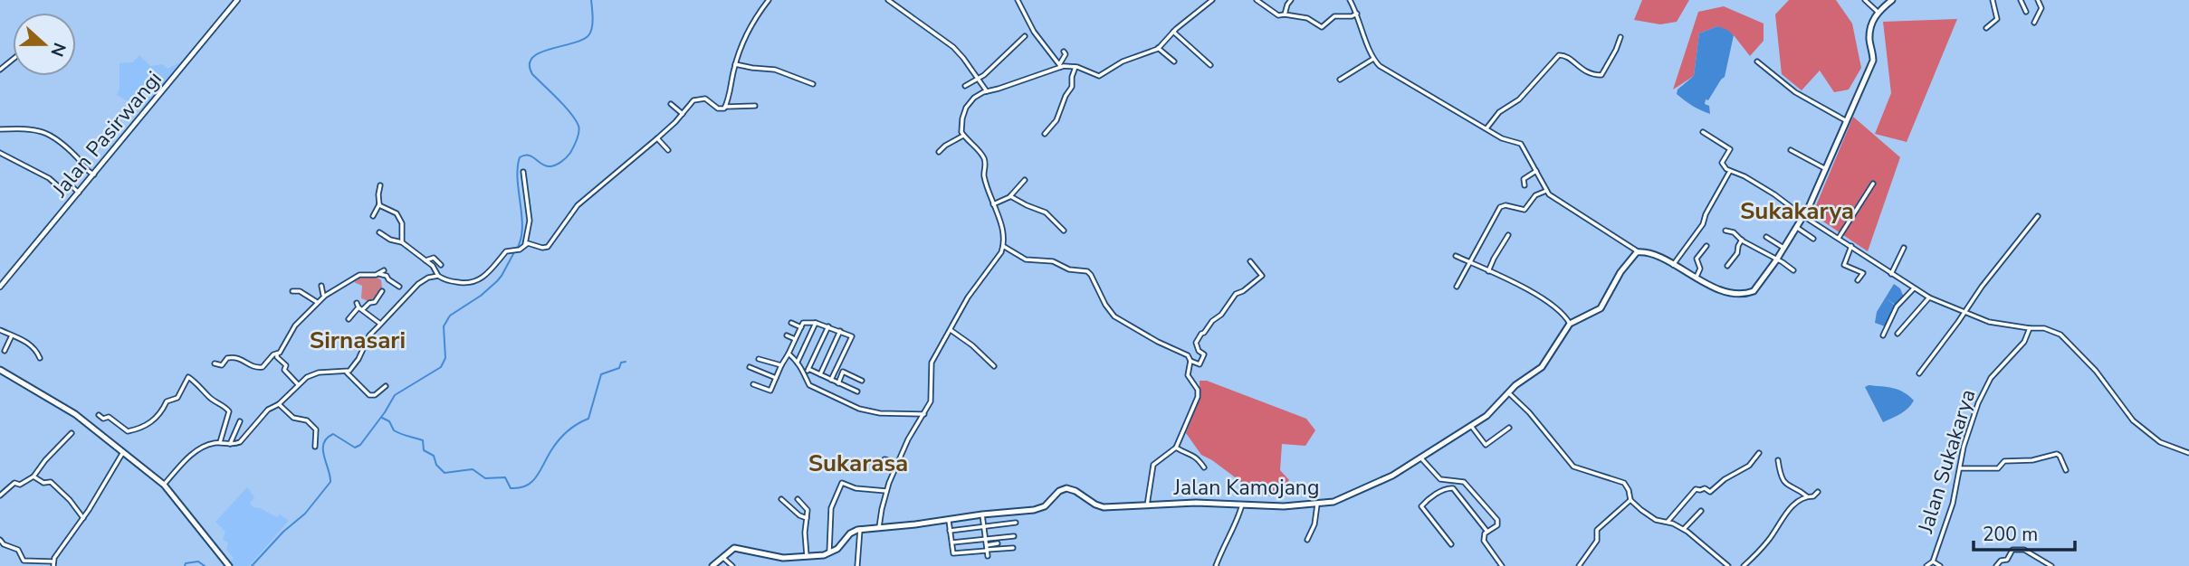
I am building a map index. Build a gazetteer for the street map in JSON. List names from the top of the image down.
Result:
{
  "streets": {
    "main road": ["Jalan Kamojang"],
    "street": ["Jalan Pasirwangi", "Jalan Sukakarya"]
  },
  "districts": ["Sukakarya", "Sirnasari", "Sukarasa"],
  "scale_bar": "200 m",
  "north": "right"
}
